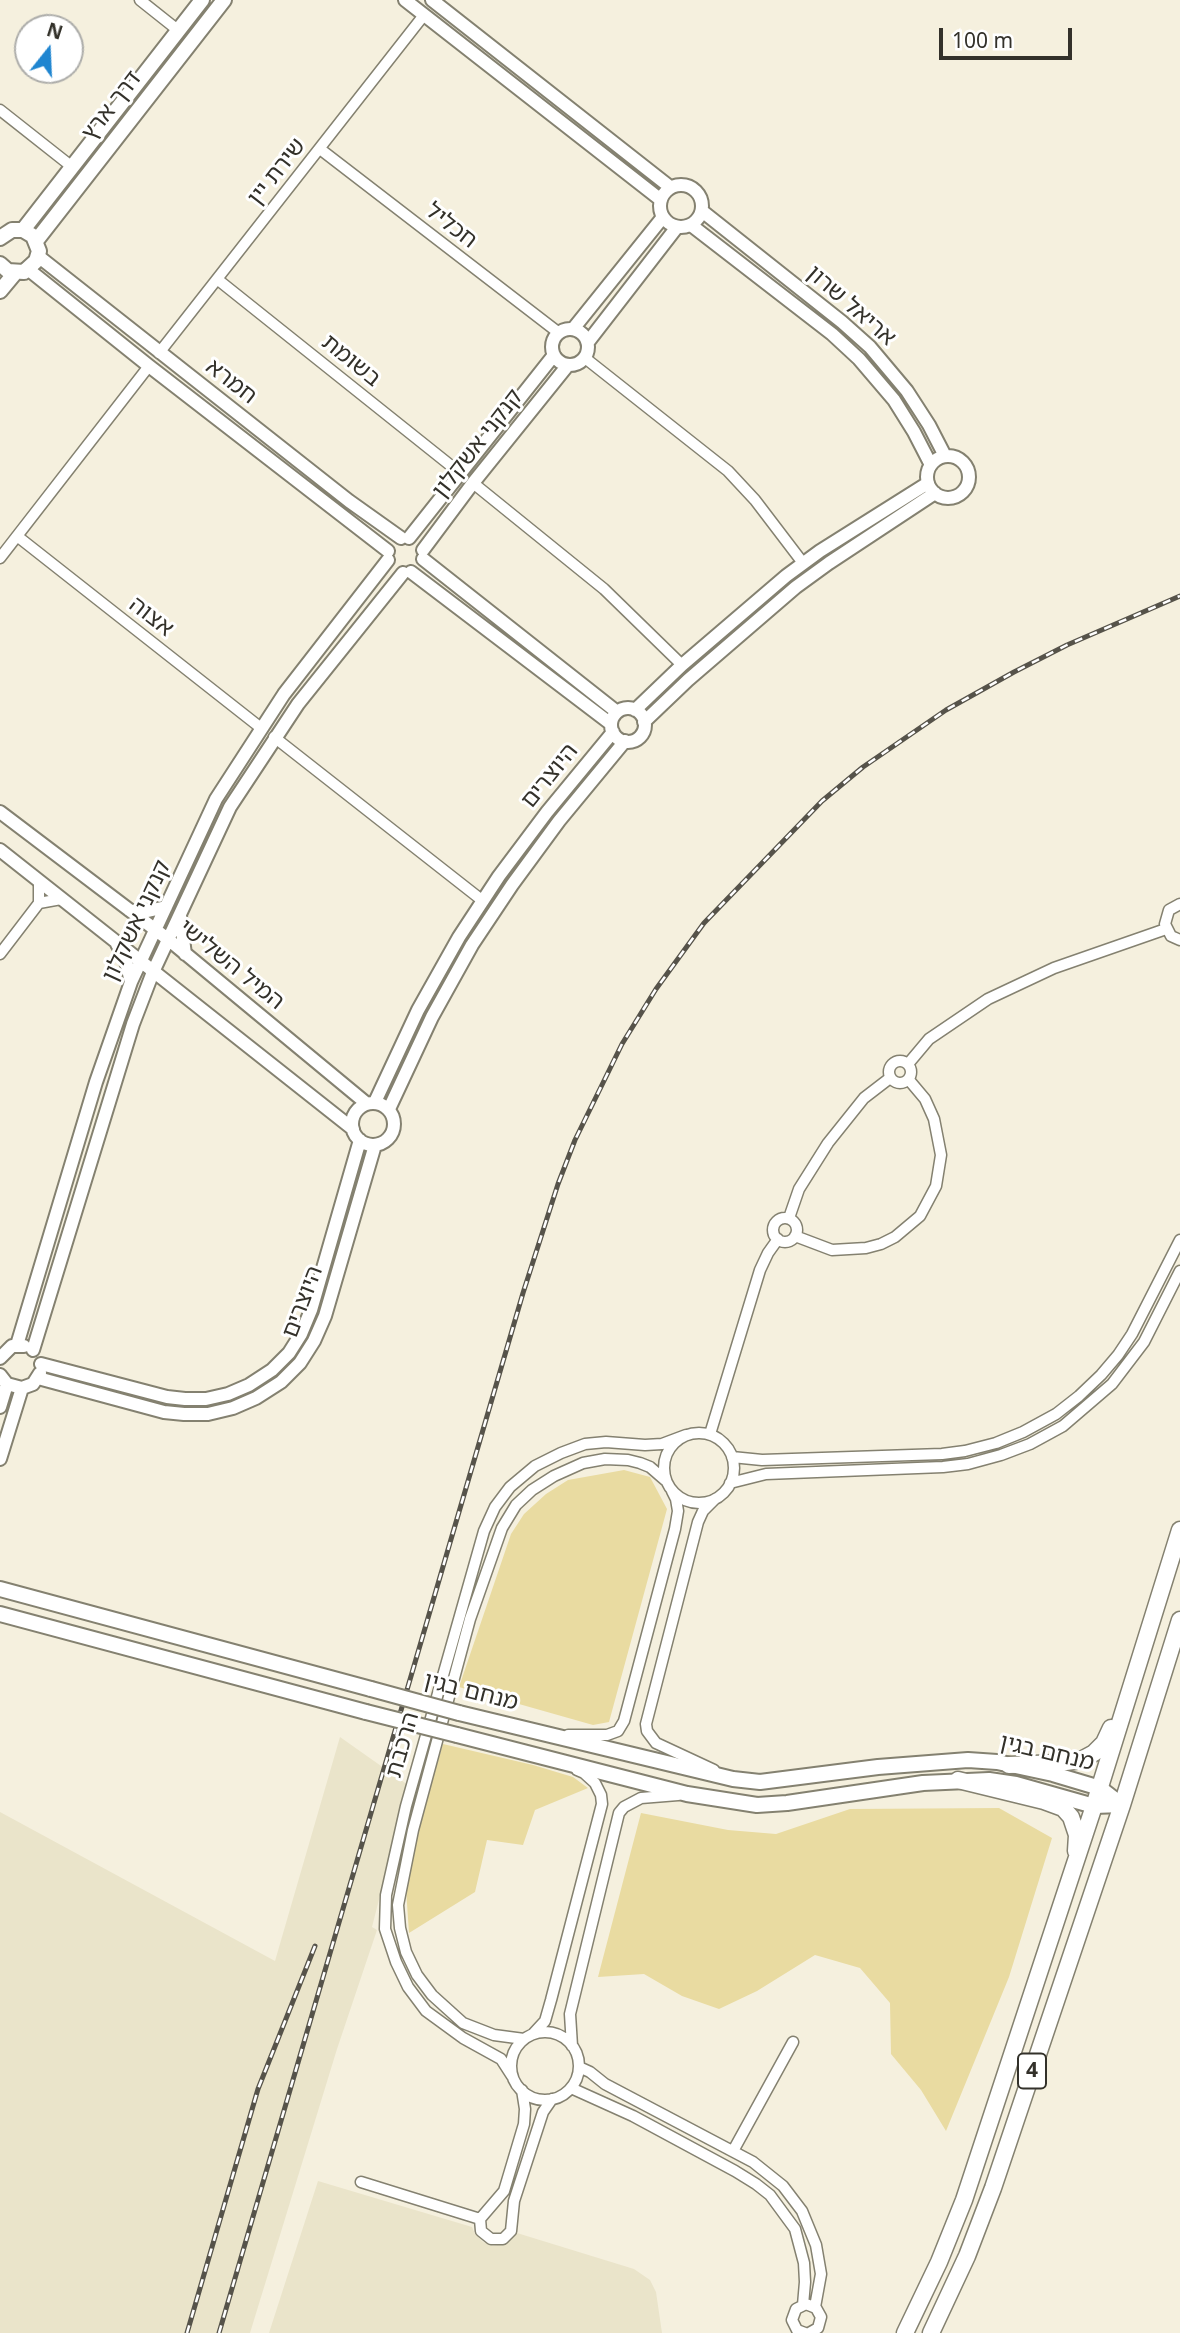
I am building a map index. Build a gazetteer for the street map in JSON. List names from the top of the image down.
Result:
{
  "streets": {
    "highway": ["4"],
    "main road": ["דרך ארץ", "מנחם בגין"],
    "street": [
      "שירת יין",
      "חכליל",
      "אריאל שרון",
      "בשומת",
      "חמרא",
      "קנקני אשקלון",
      "אצוה",
      "היוצרים",
      "המיל השלישי",
      "הרכבת"
    ]
  },
  "crossings": [
    ["שירת יין", "חכליל"],
    ["שירת יין", "בשומת"],
    ["שירת יין", "חמרא"],
    ["חכליל", "קנקני אשקלון"],
    ["בשומת", "קנקני אשקלון"],
    ["חמרא", "קנקני אשקלון"],
    ["קנקני אשקלון", "אצוה"],
    ["קנקני אשקלון", "המיל השלישי"],
    ["היוצרים", "המיל השלישי"],
    ["מנחם בגין", "4"]
  ],
  "scale_bar": "100 m",
  "north": "top"
}
